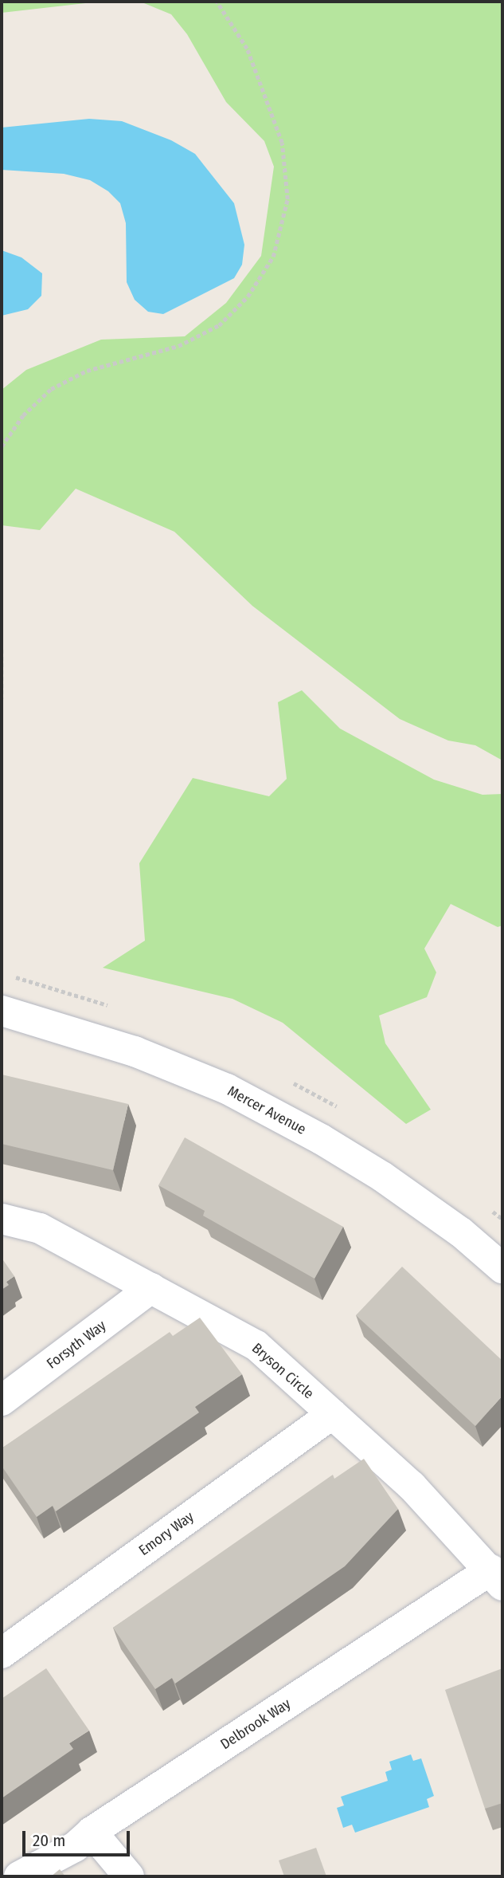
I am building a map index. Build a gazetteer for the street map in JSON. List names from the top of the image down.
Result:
{
  "streets": {
    "street": [
      "Mercer Avenue",
      "Forsyth Way",
      "Bryson Circle",
      "Emory Way",
      "Delbrook Way"
    ]
  },
  "crossings": [
    ["Forsyth Way", "Bryson Circle"],
    ["Bryson Circle", "Emory Way"],
    ["Bryson Circle", "Delbrook Way"]
  ],
  "scale_bar": "20 m"
}
